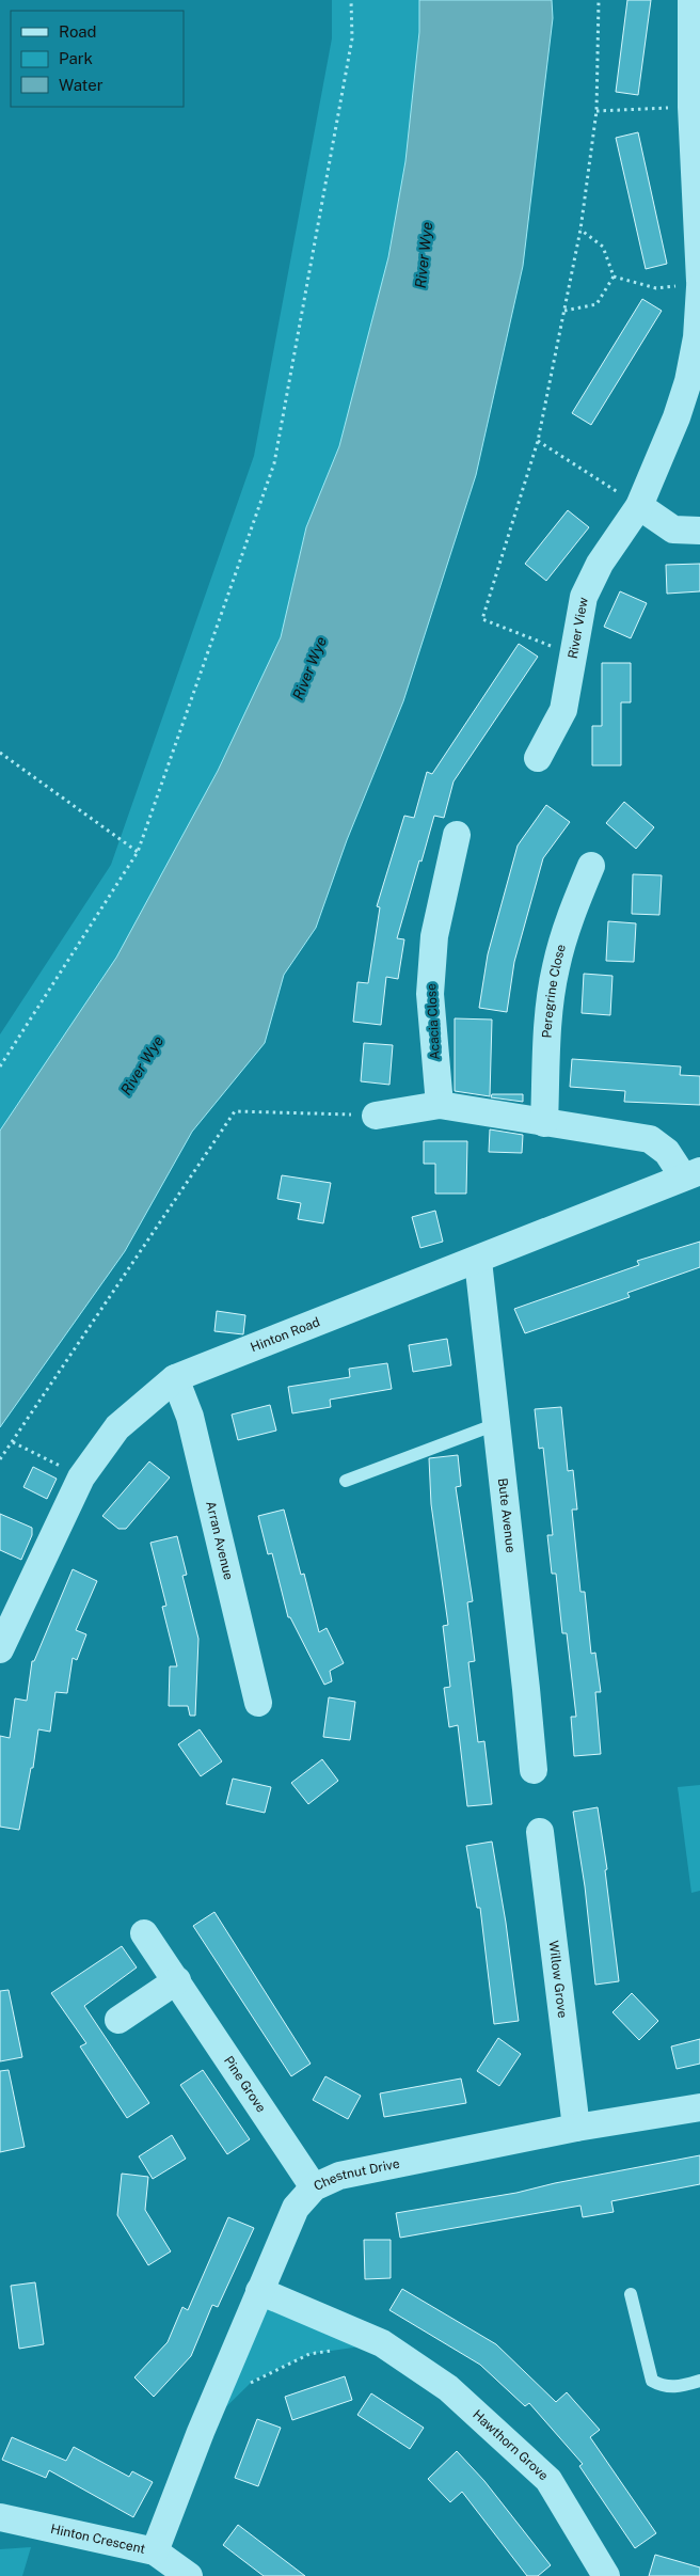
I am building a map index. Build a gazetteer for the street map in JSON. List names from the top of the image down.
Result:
{
  "streets": {
    "street": [
      "River View",
      "Peregrine Close",
      "Acacia Close",
      "Hinton Road",
      "Bute Avenue",
      "Arran Avenue",
      "Willow Grove",
      "Pine Grove",
      "Chestnut Drive",
      "Hawthorn Grove",
      "Hinton Crescent"
    ]
  },
  "crossings": [
    ["Hinton Road", "Bute Avenue"],
    ["Hinton Road", "Arran Avenue"],
    ["Willow Grove", "Chestnut Drive"],
    ["Pine Grove", "Chestnut Drive"],
    ["Chestnut Drive", "Hawthorn Grove"],
    ["Chestnut Drive", "Hinton Crescent"]
  ],
  "water": ["River Wye"],
  "legend": ["Road", "Park", "Water"]
}
